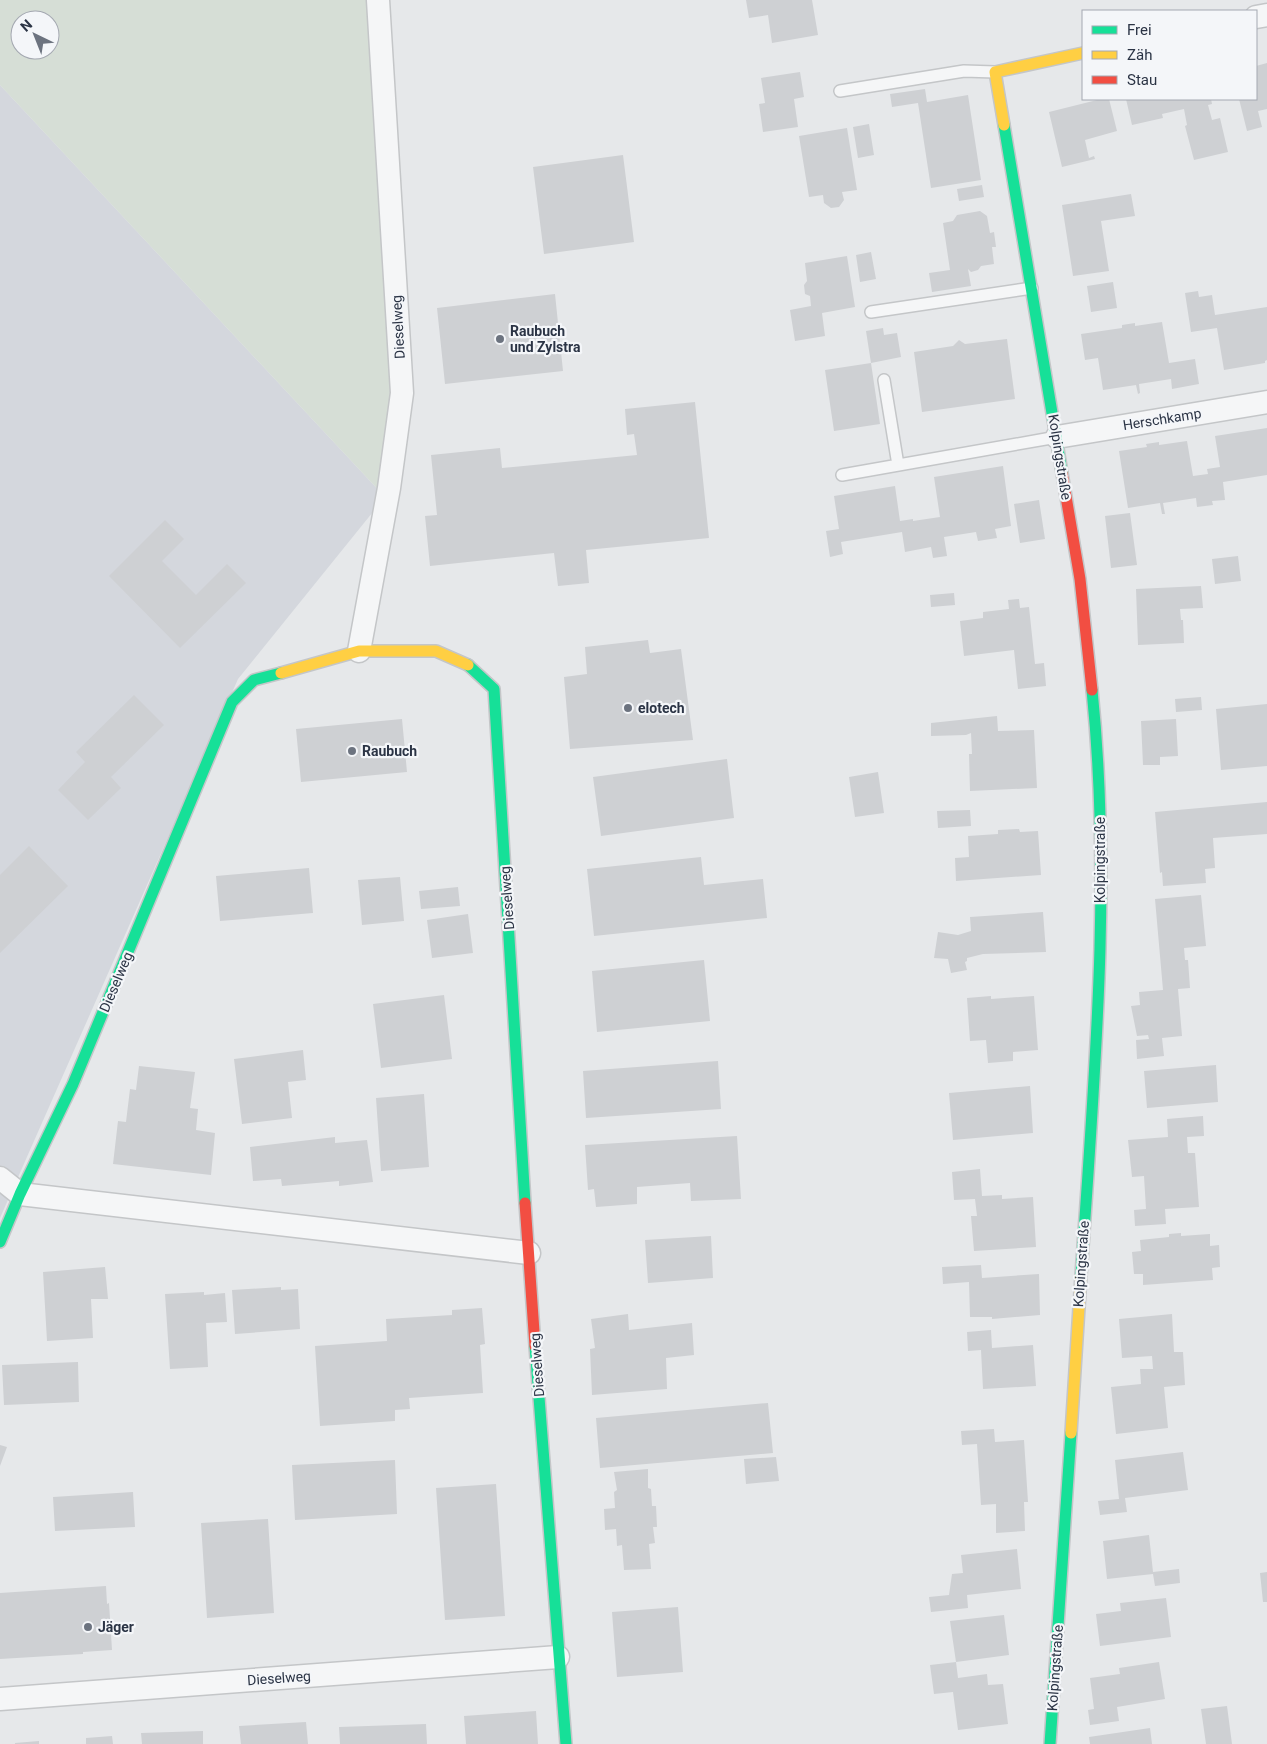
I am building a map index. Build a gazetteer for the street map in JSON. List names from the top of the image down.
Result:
{
  "streets": {
    "street": ["Dieselweg", "Herschkamp", "Kolpingstraße"]
  },
  "crossings": [
    ["Herschkamp", "Kolpingstraße"]
  ],
  "places": [
    "Raubuch und Zylstra",
    "elotech",
    "Raubuch",
    "Jäger"
  ],
  "legend": ["Frei", "Zäh", "Stau"],
  "north": "top left"
}
